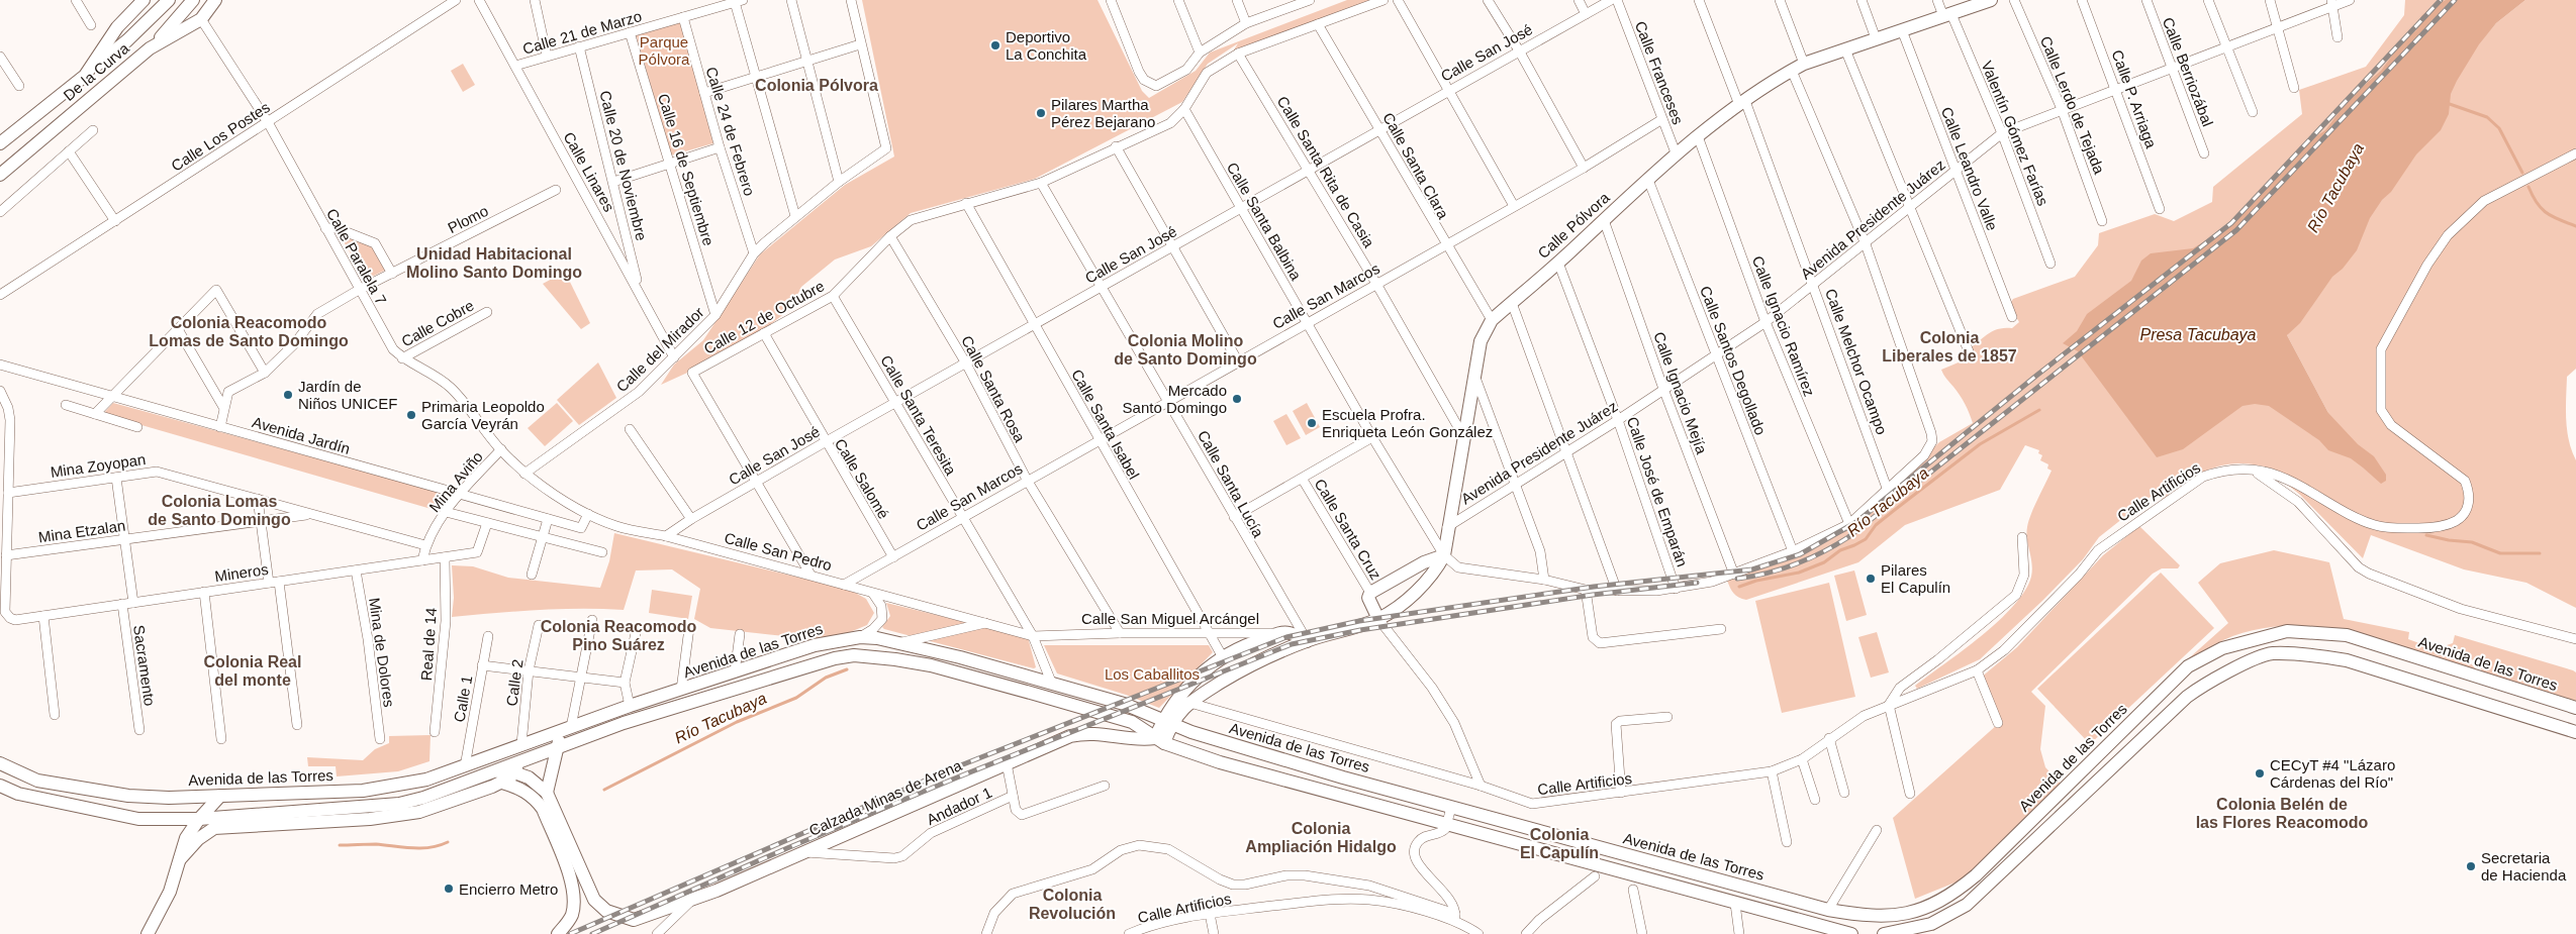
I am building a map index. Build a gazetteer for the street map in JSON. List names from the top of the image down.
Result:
{
  "streets": {
    "street": [
      "Calle 21 de Marzo",
      "Calle San José",
      "De la Curva",
      "Calle Berriozábal",
      "Calle Franceses",
      "Calle P. Arriaga",
      "Calle Lerdo de Tejada",
      "Calle 24 de Febrero",
      "Valentín Gómez Farías",
      "Calle Los Postes",
      "Calle 20 de Noviembre",
      "Calle Santa Clara",
      "Calle Leandro Valle",
      "Calle 16 de Septiembre",
      "Calle Linares",
      "Calle Santa Rita de Casia",
      "Plomo",
      "Avenida Presidente Juárez",
      "Calle Santa Balbina",
      "Calle Pólvora",
      "Calle Paralela 7",
      "Calle San Marcos",
      "Calle 12 de Octubre",
      "Calle Cobre",
      "Calle Ignacio Ramírez",
      "Calle del Mirador",
      "Calle Santos Degollado",
      "Calle Melchor Ocampo",
      "Calle Santa Rosa",
      "Calle Ignacio Mejía",
      "Calle Santa Teresita",
      "Calle Santa Isabel",
      "Avenida Jardín",
      "Mina Zoyopan",
      "Calle Salomé",
      "Mina Aviño",
      "Calle Santa Lucía",
      "Calle José de Emparán",
      "Calle Artificios",
      "Calle Santa Cruz",
      "Mina Etzalan",
      "Calle San Pedro",
      "Mineros",
      "Calle San Miguel Arcángel",
      "Real de 14",
      "Avenida de las Torres",
      "Mina de Dolores",
      "Sacramento",
      "Calle 2",
      "Calle 1",
      "Calzada Minas de Arena",
      "Andador 1"
    ]
  },
  "crossings": [
    ["Calle 21 de Marzo", "Calle 24 de Febrero"],
    ["Calle 21 de Marzo", "Calle 20 de Noviembre"],
    ["Calle 21 de Marzo", "Calle 16 de Septiembre"],
    ["Calle 21 de Marzo", "Calle Linares"],
    ["Calle San José", "Calle Santa Clara"],
    ["Calle San José", "Calle Santa Rita de Casia"],
    ["Calle San José", "Calle Santa Balbina"],
    ["Calle San José", "Calle 12 de Octubre"],
    ["Calle San José", "Calle Santa Rosa"],
    ["Calle San José", "Calle Santa Teresita"],
    ["Calle San José", "Calle Santa Isabel"],
    ["Calle San José", "Calle Salomé"],
    ["Calle San José", "Calle Santa Lucía"],
    ["Calle San José", "Calle San Pedro"],
    ["De la Curva", "Calle Paralela 7"],
    ["Calle Berriozábal", "Avenida Presidente Juárez"],
    ["Calle Franceses", "Calle Pólvora"],
    ["Calle Franceses", "Calle San Marcos"],
    ["Calle P. Arriaga", "Avenida Presidente Juárez"],
    ["Calle Lerdo de Tejada", "Avenida Presidente Juárez"],
    ["Calle 24 de Febrero", "Calle del Mirador"],
    ["Valentín Gómez Farías", "Avenida Presidente Juárez"],
    ["Valentín Gómez Farías", "Calle Pólvora"],
    ["Calle Los Postes", "Calle Paralela 7"],
    ["Calle 20 de Noviembre", "Calle Linares"],
    ["Calle Santa Clara", "Calle Pólvora"],
    ["Calle Santa Clara", "Calle San Marcos"],
    ["Calle Leandro Valle", "Avenida Presidente Juárez"],
    ["Calle Leandro Valle", "Calle Pólvora"],
    ["Calle 16 de Septiembre", "Calle del Mirador"],
    ["Calle Linares", "Calle del Mirador"],
    ["Calle Santa Rita de Casia", "Calle Pólvora"],
    ["Calle Santa Rita de Casia", "Calle San Marcos"],
    ["Plomo", "Calle Paralela 7"],
    ["Avenida Presidente Juárez", "Calle Pólvora"],
    ["Avenida Presidente Juárez", "Calle Ignacio Ramírez"],
    ["Avenida Presidente Juárez", "Calle Santos Degollado"],
    ["Avenida Presidente Juárez", "Calle Melchor Ocampo"],
    ["Avenida Presidente Juárez", "Calle Ignacio Mejía"],
    ["Avenida Presidente Juárez", "Calle José de Emparán"],
    ["Calle Santa Balbina", "Calle Pólvora"],
    ["Calle Santa Balbina", "Calle San Marcos"],
    ["Calle Pólvora", "Calle Ignacio Ramírez"],
    ["Calle Pólvora", "Calle Santos Degollado"],
    ["Calle Pólvora", "Calle Melchor Ocampo"],
    ["Calle Pólvora", "Calle Ignacio Mejía"],
    ["Calle Pólvora", "Calle José de Emparán"],
    ["Calle Paralela 7", "Calle Cobre"],
    ["Calle Paralela 7", "Calle del Mirador"],
    ["Calle Paralela 7", "Mina Aviño"],
    ["Calle Paralela 7", "Calle San Pedro"],
    ["Calle San Marcos", "Calle Santa Rosa"],
    ["Calle San Marcos", "Calle Santa Teresita"],
    ["Calle San Marcos", "Calle Santa Isabel"],
    ["Calle San Marcos", "Calle Salomé"],
    ["Calle San Marcos", "Calle Santa Lucía"],
    ["Calle San Marcos", "Calle San Pedro"],
    ["Calle 12 de Octubre", "Calle Santa Rosa"],
    ["Calle 12 de Octubre", "Calle Santa Teresita"],
    ["Calle 12 de Octubre", "Calle Santa Isabel"],
    ["Calle 12 de Octubre", "Calle Salomé"],
    ["Calle del Mirador", "Calle San Pedro"],
    ["Calle Santa Rosa", "Calle San Miguel Arcángel"],
    ["Calle Santa Teresita", "Calle San Pedro"],
    ["Calle Santa Teresita", "Calle San Miguel Arcángel"],
    ["Calle Santa Teresita", "Avenida de las Torres"],
    ["Calle Santa Isabel", "Calle San Miguel Arcángel"],
    ["Avenida Jardín", "Mina Aviño"],
    ["Avenida Jardín", "Calle San Pedro"],
    ["Mina Zoyopan", "Mina Aviño"],
    ["Mina Zoyopan", "Mina Etzalan"],
    ["Mina Aviño", "Mineros"],
    ["Calle Santa Lucía", "Calle San Miguel Arcángel"],
    ["Mina Etzalan", "Mineros"],
    ["Calle San Pedro", "Calle San Miguel Arcángel"],
    ["Mineros", "Real de 14"],
    ["Mineros", "Mina de Dolores"],
    ["Mineros", "Sacramento"],
    ["Avenida de las Torres", "Calle 2"],
    ["Avenida de las Torres", "Calle 1"],
    ["Avenida de las Torres", "Calzada Minas de Arena"],
    ["Calzada Minas de Arena", "Andador 1"]
  ],
  "districts": [
    "Colonia Pólvora",
    "Unidad Habitacional Molino Santo Domingo",
    "Colonia Reacomodo Lomas de Santo Domingo",
    "Colonia Liberales de 1857",
    "Colonia Molino de Santo Domingo",
    "Colonia Lomas de Santo Domingo",
    "Colonia Reacomodo Pino Suárez",
    "Colonia Real del monte",
    "Colonia Belén de las Flores Reacomodo",
    "Colonia Ampliación Hidalgo",
    "Colonia El Capulín",
    "Colonia Revolución"
  ],
  "water": ["Río Tacubaya", "Presa Tacubaya"],
  "parks": ["Parque Pólvora", "Los Caballitos"],
  "places": [
    "Deportivo La Conchita",
    "Pilares Martha Pérez Bejarano",
    "Jardín de Niños UNICEF",
    "Mercado Santo Domingo",
    "Primaria Leopoldo García Veyrán",
    "Escuela Profra. Enriqueta León González",
    "Pilares El Capulín",
    "CECyT #4 \"Lázaro Cárdenas del Río\"",
    "Secretaria de Hacienda",
    "Encierro Metro"
  ]
}
